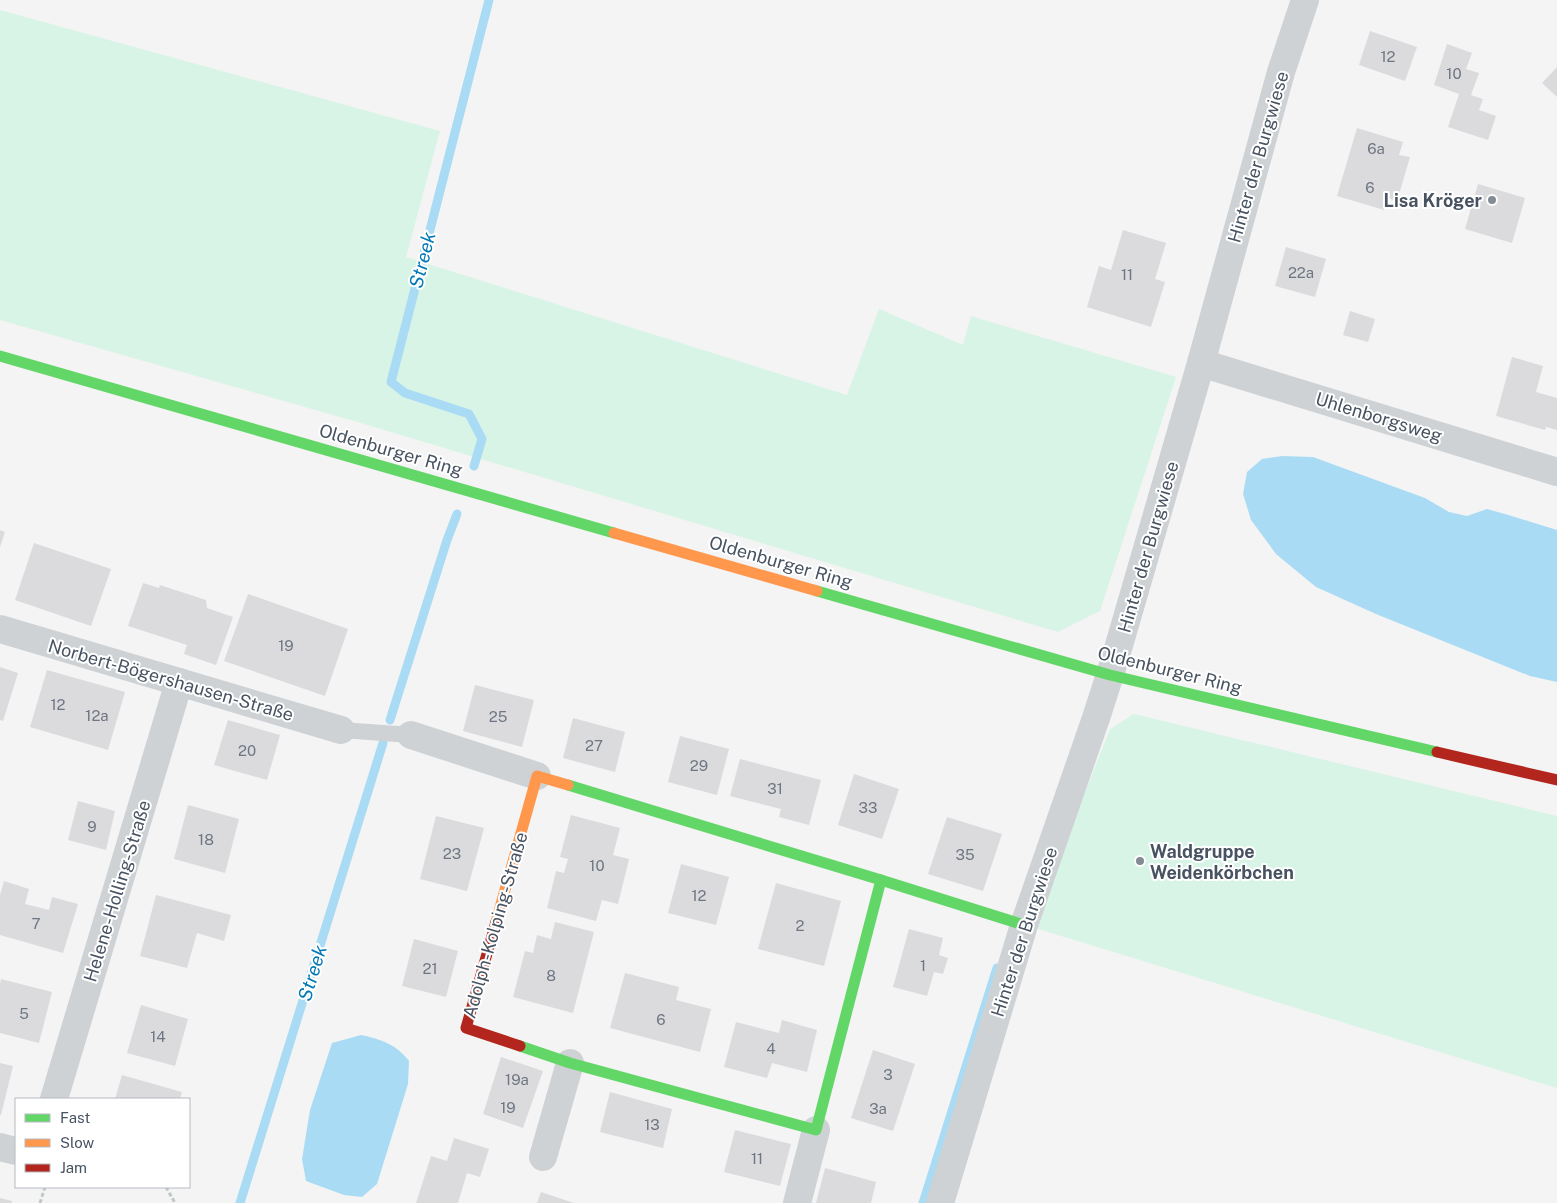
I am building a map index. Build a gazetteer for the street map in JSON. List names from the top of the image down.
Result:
{
  "streets": {
    "main road": ["Oldenburger Ring", "Adolph-Kolping-Straße"],
    "street": [
      "Hinter der Burgwiese",
      "Uhlenborgsweg",
      "Norbert-Bögershausen-Straße",
      "Helene-Holling-Straße"
    ]
  },
  "crossings": [
    ["Hinter der Burgwiese", "Uhlenborgsweg"],
    ["Hinter der Burgwiese", "Oldenburger Ring"],
    ["Norbert-Bögershausen-Straße", "Helene-Holling-Straße"]
  ],
  "water": ["Streek"],
  "places": ["Lisa Kröger", "Waldgruppe Weidenkörbchen"],
  "house_numbers": [
    "12",
    "10",
    "6a",
    "6",
    "22a",
    "11",
    "19",
    "12",
    "12a",
    "25",
    "27",
    "20",
    "29",
    "31",
    "33",
    "9",
    "18",
    "23",
    "35",
    "10",
    "12",
    "7",
    "2",
    "1",
    "21",
    "8",
    "5",
    "6",
    "14",
    "4",
    "3",
    "19a",
    "19",
    "3a",
    "13",
    "11"
  ],
  "legend": ["Fast", "Slow", "Jam"]
}
